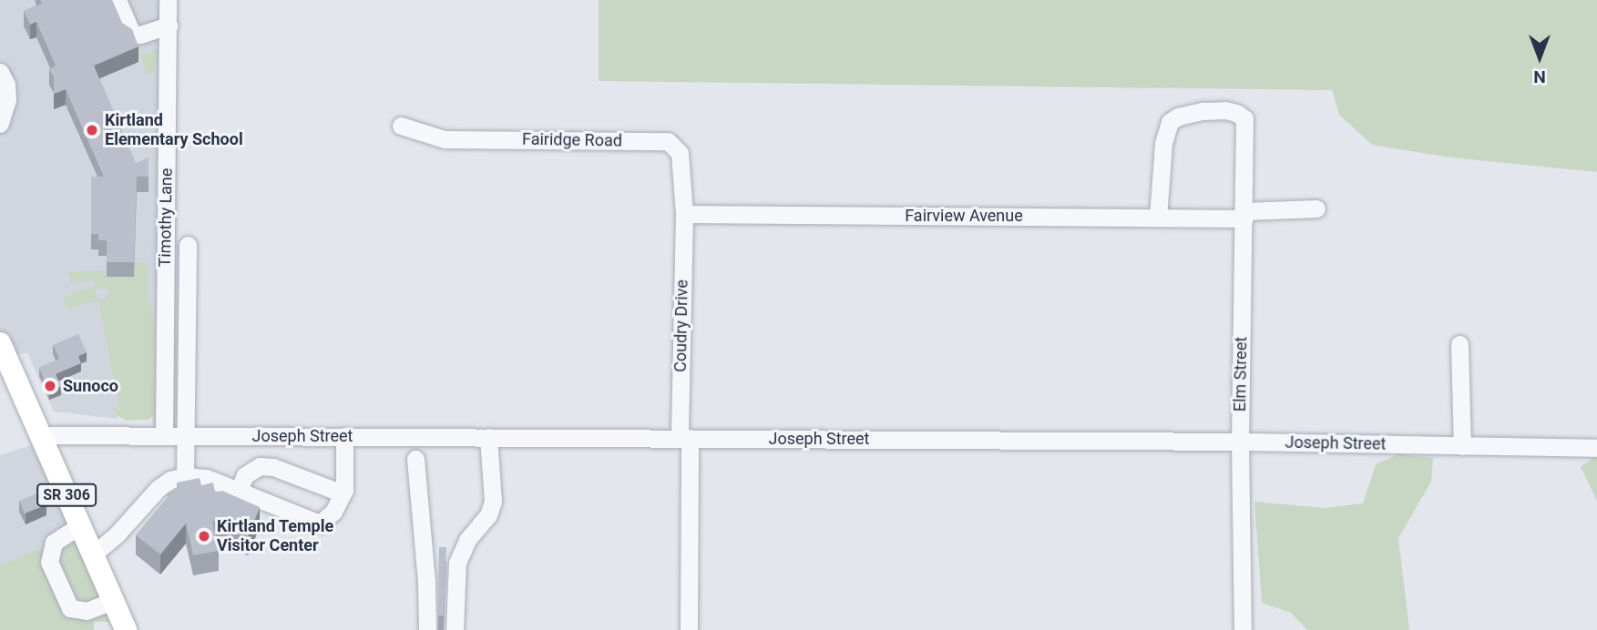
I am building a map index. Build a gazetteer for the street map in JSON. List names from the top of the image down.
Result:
{
  "streets": {
    "main road": ["SR 306"],
    "street": [
      "Fairidge Road",
      "Fairview Avenue",
      "Timothy Lane",
      "Coudry Drive",
      "Elm Street",
      "Joseph Street"
    ]
  },
  "crossings": [
    ["Fairidge Road", "Fairview Avenue"],
    ["Fairidge Road", "Coudry Drive"],
    ["Fairview Avenue", "Coudry Drive"],
    ["Fairview Avenue", "Elm Street"],
    ["Timothy Lane", "Joseph Street"],
    ["Coudry Drive", "Joseph Street"],
    ["Elm Street", "Joseph Street"],
    ["Joseph Street", "SR 306"]
  ],
  "places": ["Kirtland Elementary School", "Sunoco", "Kirtland Temple Visitor Center"],
  "north": "bottom"
}
